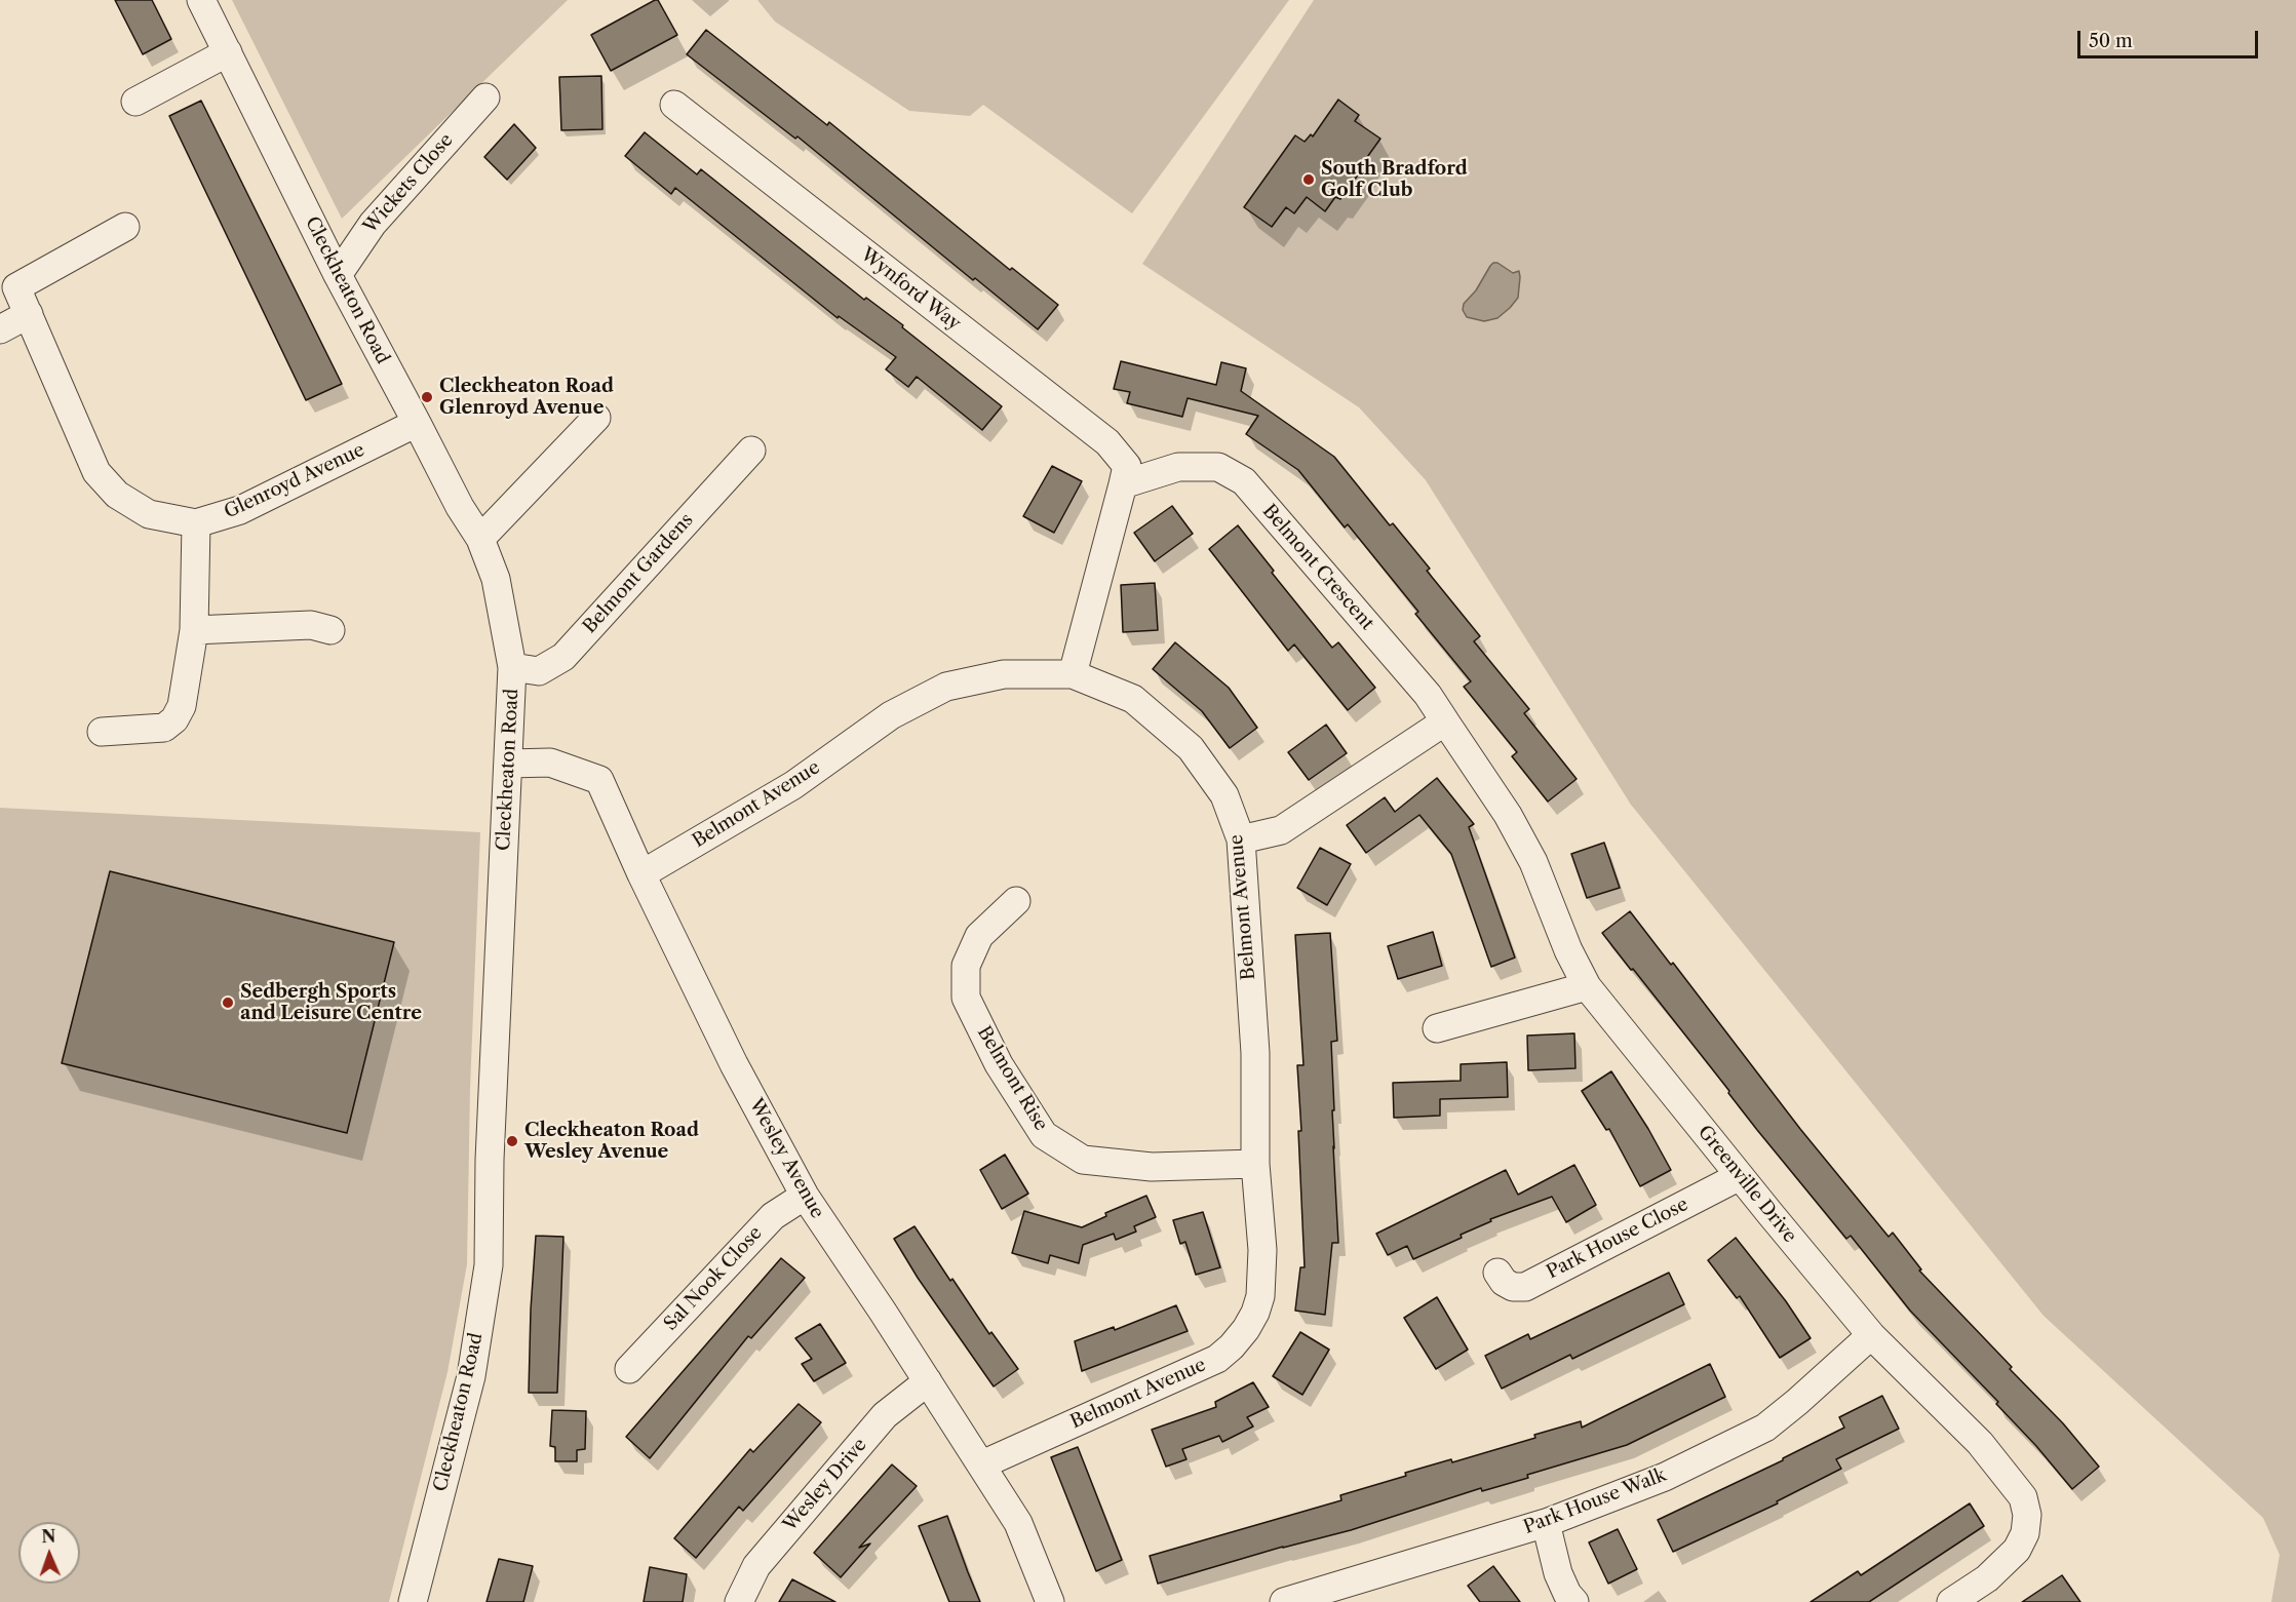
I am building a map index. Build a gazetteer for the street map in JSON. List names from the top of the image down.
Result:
{
  "streets": {
    "street": [
      "Wickets Close",
      "Wynford Way",
      "Cleckheaton Road",
      "Glenroyd Avenue",
      "Belmont Crescent",
      "Belmont Gardens",
      "Belmont Avenue",
      "Belmont Rise",
      "Wesley Avenue",
      "Greenville Drive",
      "Park House Close",
      "Sal Nook Close",
      "Wesley Drive",
      "Park House Walk"
    ]
  },
  "crossings": [
    ["Wickets Close", "Cleckheaton Road"],
    ["Wynford Way", "Belmont Crescent"],
    ["Cleckheaton Road", "Glenroyd Avenue"],
    ["Cleckheaton Road", "Belmont Gardens"],
    ["Cleckheaton Road", "Wesley Avenue"],
    ["Belmont Crescent", "Greenville Drive"],
    ["Belmont Avenue", "Belmont Rise"],
    ["Belmont Avenue", "Wesley Avenue"],
    ["Wesley Avenue", "Sal Nook Close"],
    ["Wesley Avenue", "Wesley Drive"],
    ["Greenville Drive", "Park House Close"],
    ["Greenville Drive", "Park House Walk"]
  ],
  "places": [
    "South Bradford Golf Club",
    "Cleckheaton Road Glenroyd Avenue",
    "Sedbergh Sports and Leisure Centre",
    "Cleckheaton Road Wesley Avenue"
  ],
  "scale_bar": "50 m",
  "north": "top"
}
